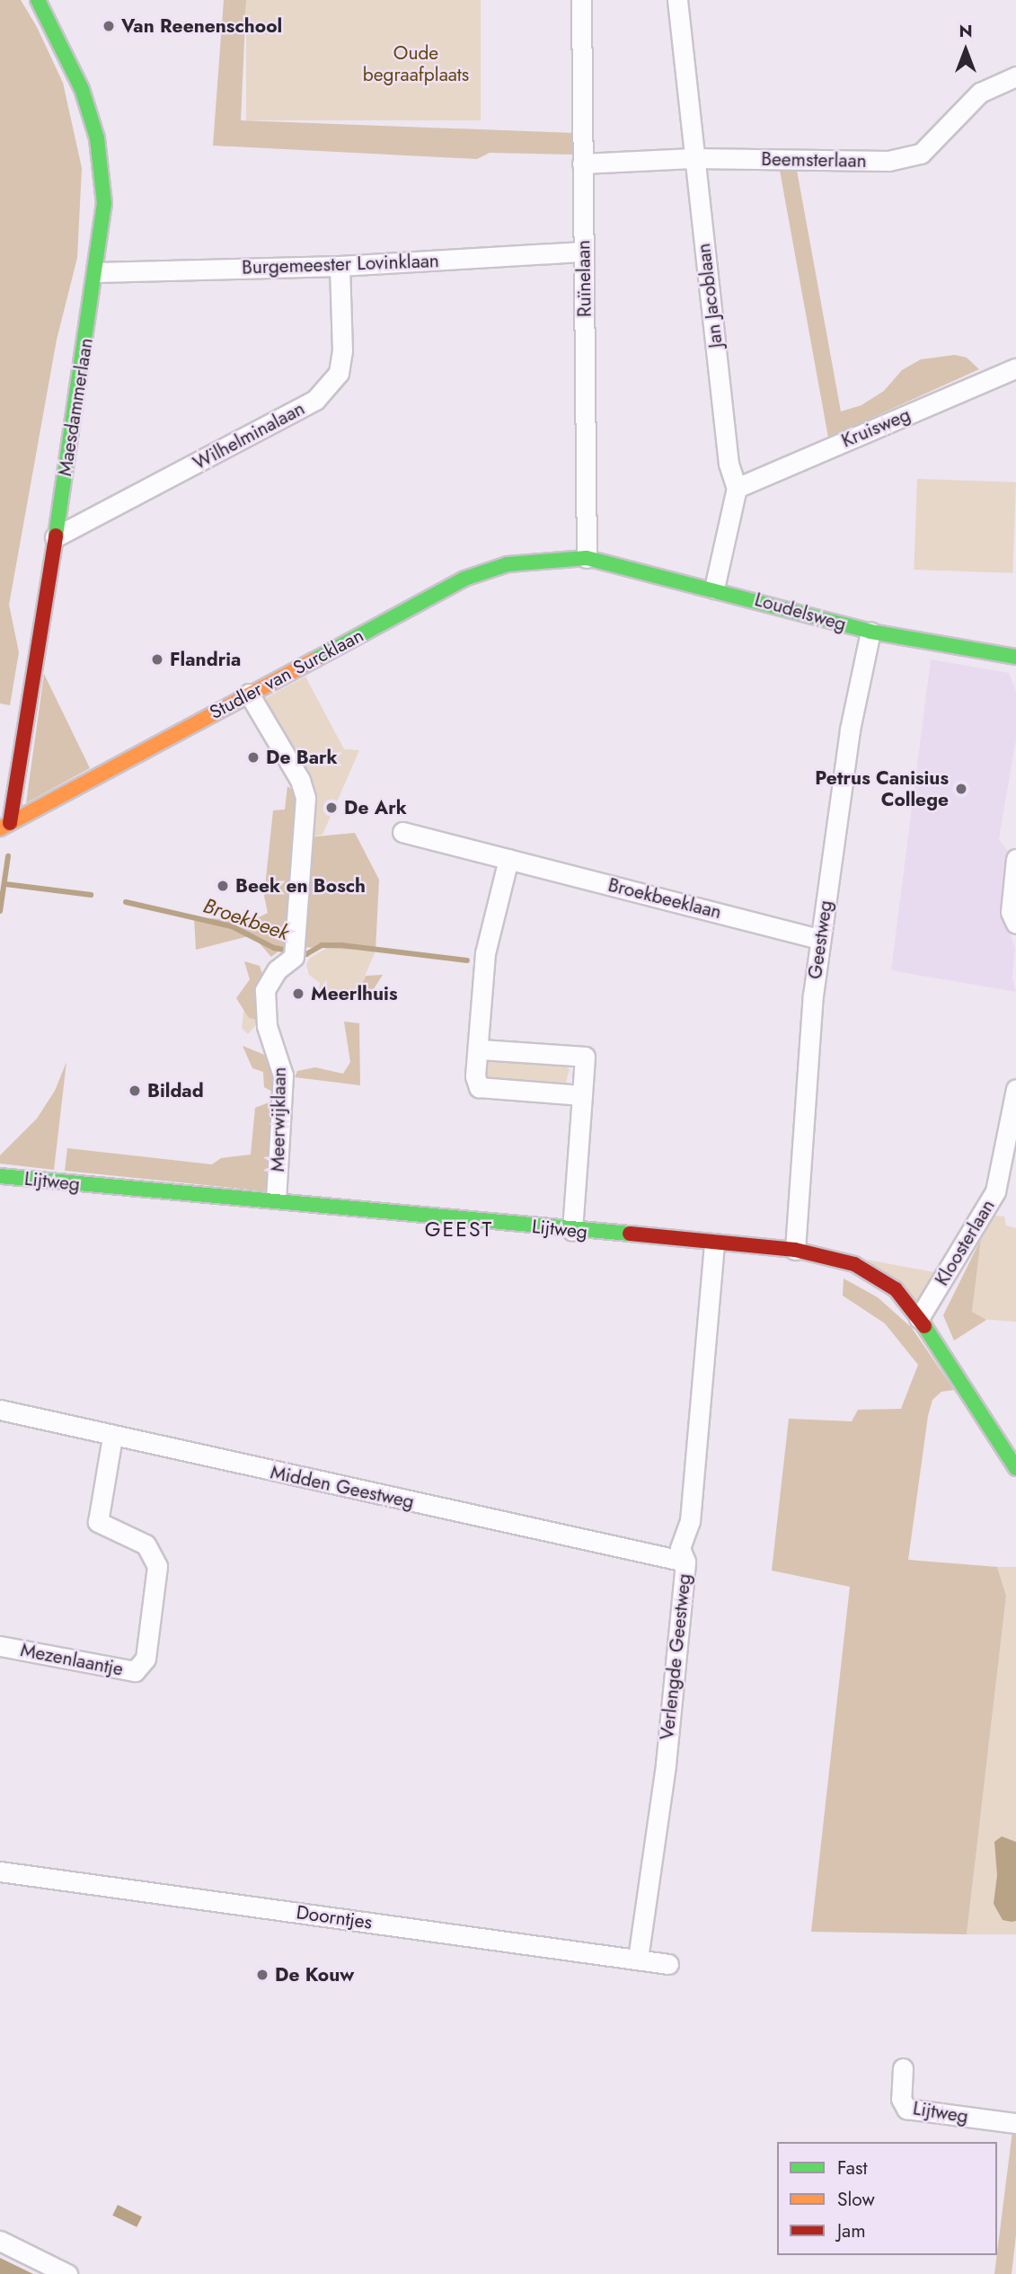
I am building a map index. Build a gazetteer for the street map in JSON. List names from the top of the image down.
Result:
{
  "streets": {
    "street": [
      "Beemsterlaan",
      "Burgemeester Lovinklaan",
      "Ruïnelaan",
      "Jan Jacoblaan",
      "Maesdammerlaan",
      "Kruisweg",
      "Wilhelminalaan",
      "Loudelsweg",
      "Studler van Surcklaan",
      "Broekbeeklaan",
      "Geestweg",
      "Meerwijklaan",
      "Lijtweg",
      "Kloosterlaan",
      "Midden Geestweg",
      "Verlengde Geestweg",
      "Mezenlaantje",
      "Doorntjes"
    ]
  },
  "crossings": [
    ["Beemsterlaan", "Ruïnelaan"],
    ["Beemsterlaan", "Jan Jacoblaan"],
    ["Burgemeester Lovinklaan", "Ruïnelaan"],
    ["Burgemeester Lovinklaan", "Maesdammerlaan"],
    ["Burgemeester Lovinklaan", "Wilhelminalaan"],
    ["Ruïnelaan", "Loudelsweg"],
    ["Ruïnelaan", "Studler van Surcklaan"],
    ["Jan Jacoblaan", "Kruisweg"],
    ["Jan Jacoblaan", "Loudelsweg"],
    ["Maesdammerlaan", "Wilhelminalaan"],
    ["Maesdammerlaan", "Studler van Surcklaan"],
    ["Loudelsweg", "Studler van Surcklaan"],
    ["Loudelsweg", "Geestweg"],
    ["Studler van Surcklaan", "Meerwijklaan"],
    ["Broekbeeklaan", "Geestweg"],
    ["Geestweg", "Lijtweg"],
    ["Meerwijklaan", "Lijtweg"],
    ["Lijtweg", "Kloosterlaan"],
    ["Lijtweg", "Verlengde Geestweg"],
    ["Midden Geestweg", "Verlengde Geestweg"],
    ["Midden Geestweg", "Mezenlaantje"],
    ["Verlengde Geestweg", "Doorntjes"]
  ],
  "districts": ["GEEST"],
  "water": ["Broekbeek"],
  "parks": ["Oude begraafplaats"],
  "places": [
    "Van Reenenschool",
    "Flandria",
    "De Bark",
    "Petrus Canisius College",
    "De Ark",
    "Beek en Bosch",
    "Meerlhuis",
    "Bildad",
    "De Kouw"
  ],
  "legend": ["Fast", "Slow", "Jam"],
  "north": "top"
}
